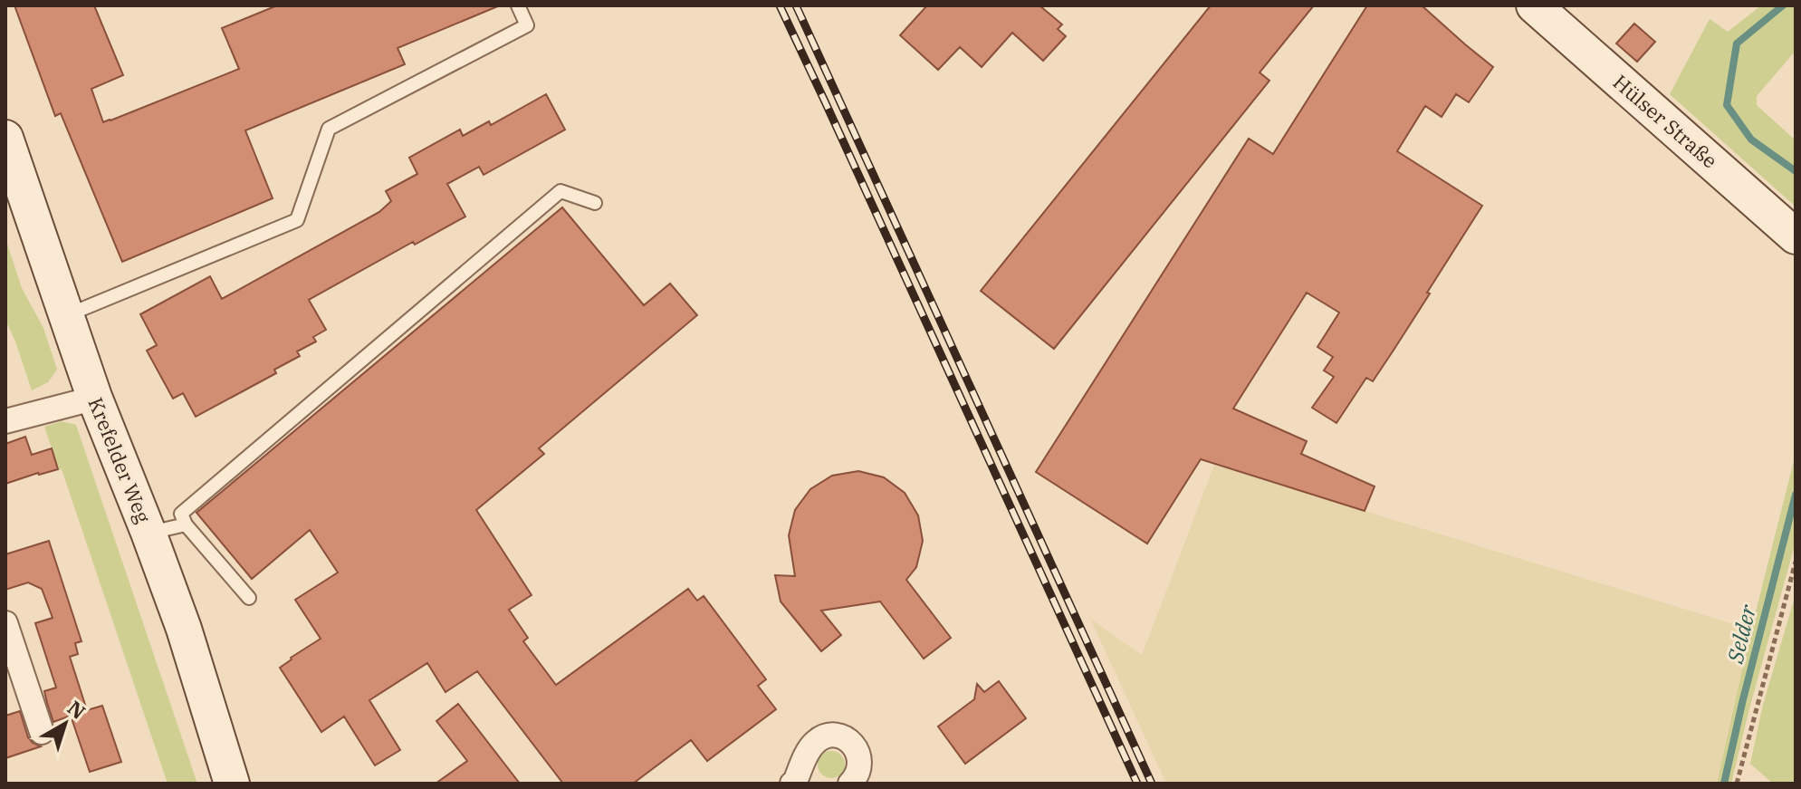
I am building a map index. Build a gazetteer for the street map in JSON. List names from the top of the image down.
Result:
{
  "streets": {
    "street": ["Hülser Straße", "Krefelder Weg"]
  },
  "water": ["Selder"],
  "north": "top right"
}
